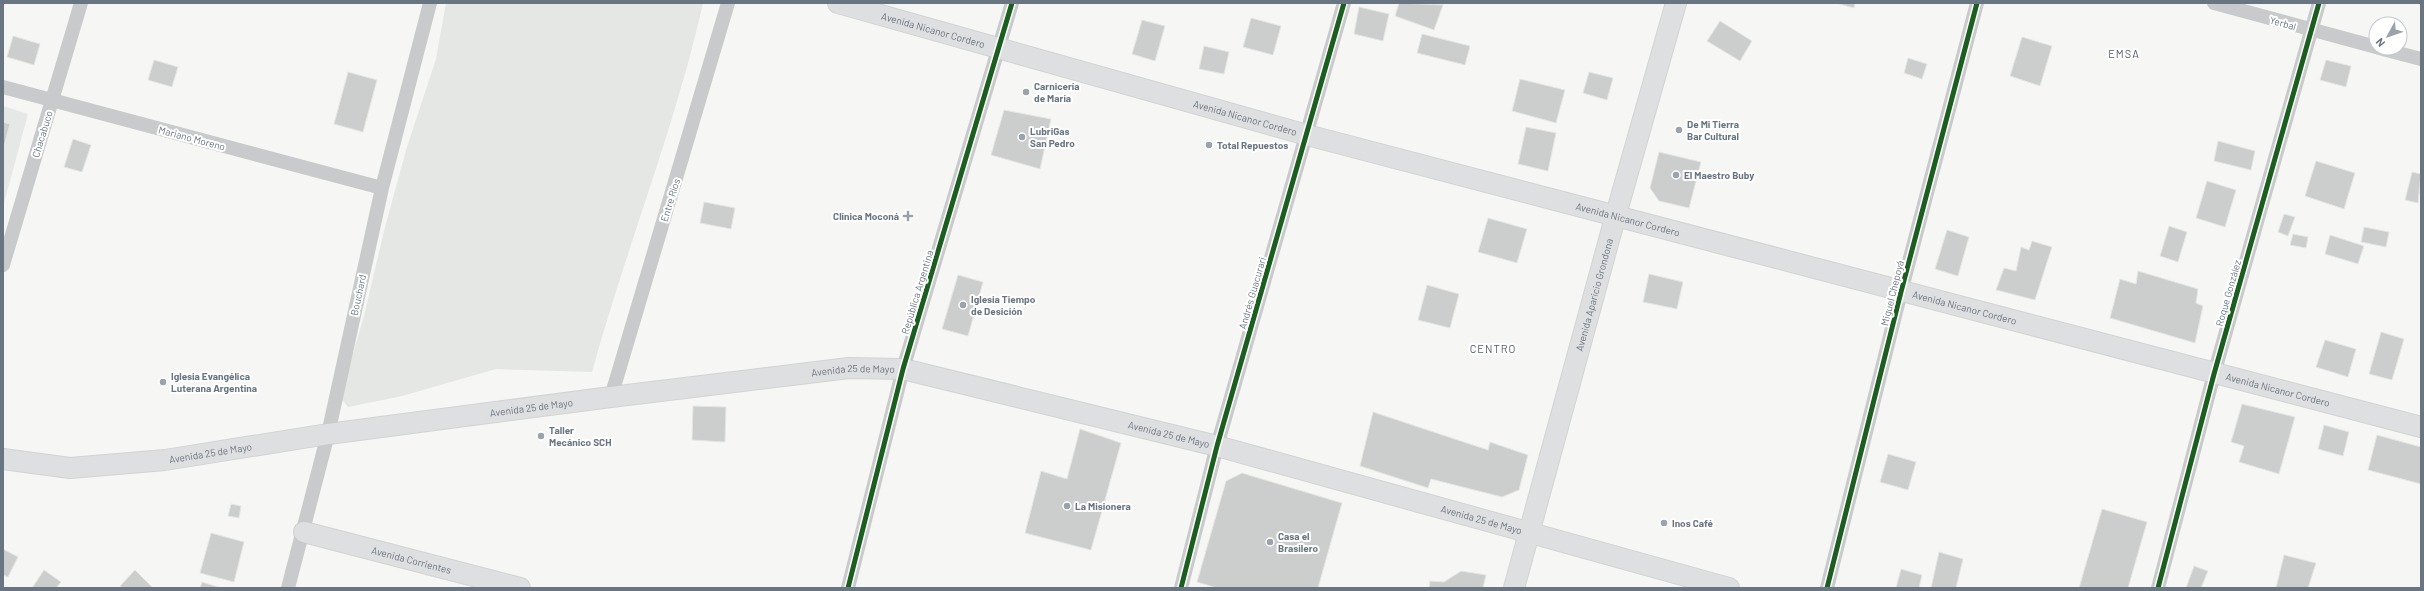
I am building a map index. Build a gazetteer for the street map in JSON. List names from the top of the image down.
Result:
{
  "streets": {
    "main road": [
      "Avenida Nicanor Cordero",
      "Avenida Aparicio Grondona",
      "Avenida 25 de Mayo",
      "Avenida Corrientes"
    ],
    "street": [
      "Yerbal",
      "Chacabuco",
      "Mariano Moreno",
      "Entre Ríos",
      "República Argentina",
      "Andrés Guacurari",
      "Miguel Chepoyá",
      "Roque González",
      "Bouchard"
    ]
  },
  "crossings": [
    ["Yerbal", "Roque González"],
    ["Avenida Nicanor Cordero", "República Argentina"],
    ["Avenida Nicanor Cordero", "Andrés Guacurari"],
    ["Avenida Nicanor Cordero", "Miguel Chepoyá"],
    ["Avenida Nicanor Cordero", "Roque González"],
    ["Avenida Nicanor Cordero", "Avenida Aparicio Grondona"],
    ["Chacabuco", "Mariano Moreno"],
    ["Mariano Moreno", "Bouchard"],
    ["Entre Ríos", "Avenida 25 de Mayo"],
    ["República Argentina", "Avenida 25 de Mayo"],
    ["Andrés Guacurari", "Avenida 25 de Mayo"],
    ["Bouchard", "Avenida 25 de Mayo"],
    ["Bouchard", "Avenida Corrientes"],
    ["Avenida Aparicio Grondona", "Avenida 25 de Mayo"]
  ],
  "districts": ["EMSA", "CENTRO"],
  "places": {
    "other": [
      "Carnicería de María",
      "De Mi Tierra Bar Cultural",
      "LubriGas San Pedro",
      "Total Repuestos",
      "El Maestro Buby",
      "Iglesia Tiempo de Desición",
      "Iglesia Evangélica Luterana Argentina",
      "Taller Mecánico SCH",
      "La Misionera",
      "Inos Café",
      "Casa el Brasilero"
    ],
    "health": ["Clínica Moconá"]
  },
  "north": "bottom left"
}
